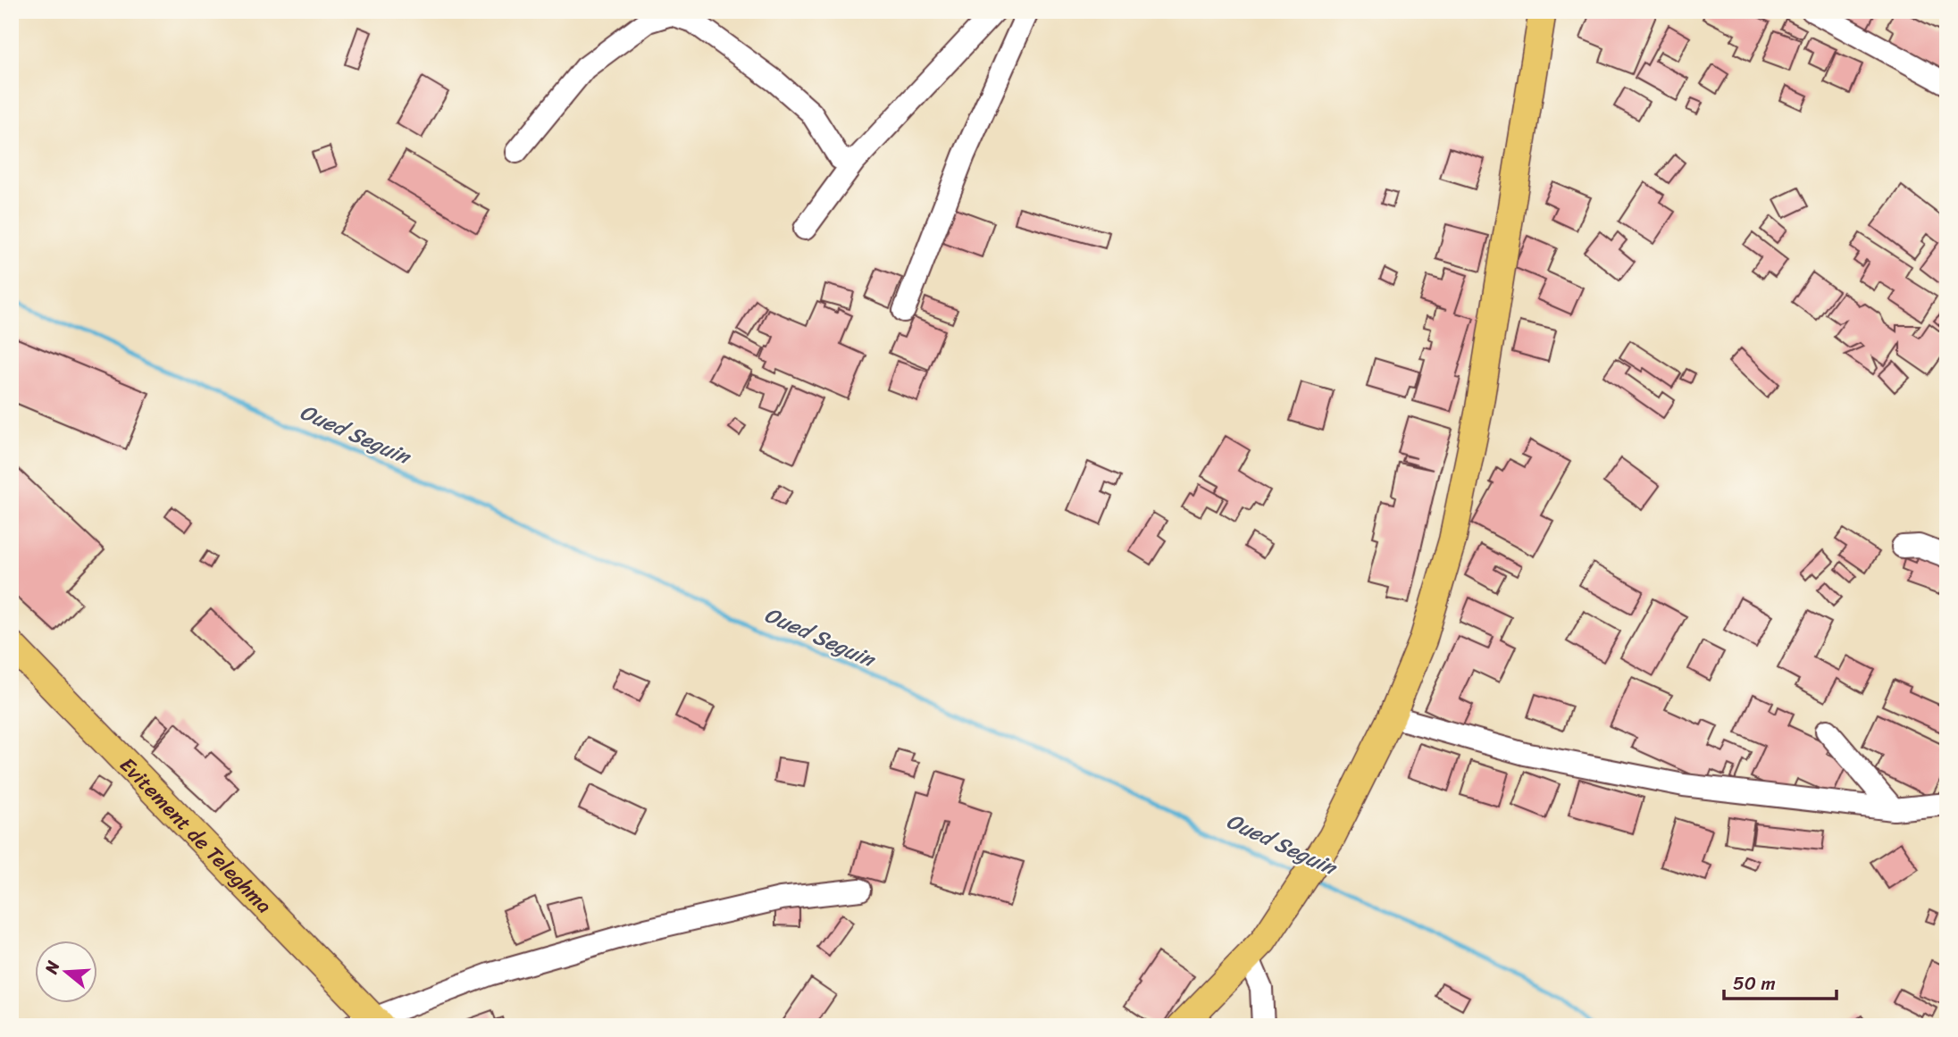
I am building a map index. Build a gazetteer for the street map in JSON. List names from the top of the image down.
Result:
{
  "streets": {
    "main road": ["Evitement de Teleghma"]
  },
  "water": ["Oued Seguin"],
  "scale_bar": "50 m",
  "north": "left"
}
